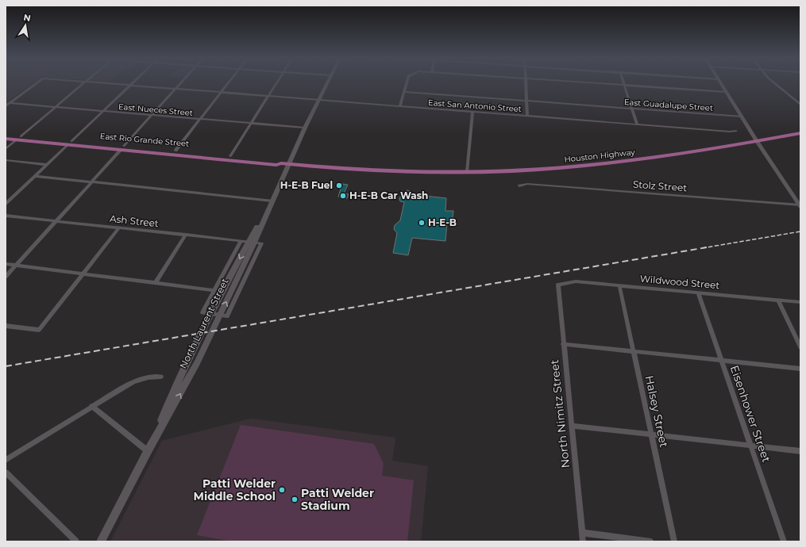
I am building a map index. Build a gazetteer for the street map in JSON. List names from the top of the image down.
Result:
{
  "streets": {
    "main road": ["East Rio Grande Street", "Houston Highway", "North Laurent Street"],
    "street": [
      "East Guadalupe Street",
      "East San Antonio Street",
      "East Nueces Street",
      "Stolz Street",
      "Ash Street",
      "Wildwood Street",
      "Halsey Street",
      "North Nimitz Street",
      "Eisenhower Street"
    ]
  },
  "crossings": [
    ["East San Antonio Street", "East Nueces Street"],
    ["East San Antonio Street", "North Laurent Street"],
    ["East Nueces Street", "North Laurent Street"],
    ["East Rio Grande Street", "Houston Highway"],
    ["East Rio Grande Street", "North Laurent Street"],
    ["Ash Street", "North Laurent Street"],
    ["Wildwood Street", "Halsey Street"],
    ["Wildwood Street", "North Nimitz Street"],
    ["Wildwood Street", "Eisenhower Street"]
  ],
  "places": [
    "H-E-B Fuel",
    "H-E-B Car Wash",
    "H-E-B",
    "Patti Welder Middle School",
    "Patti Welder Stadium"
  ],
  "north": "top"
}
